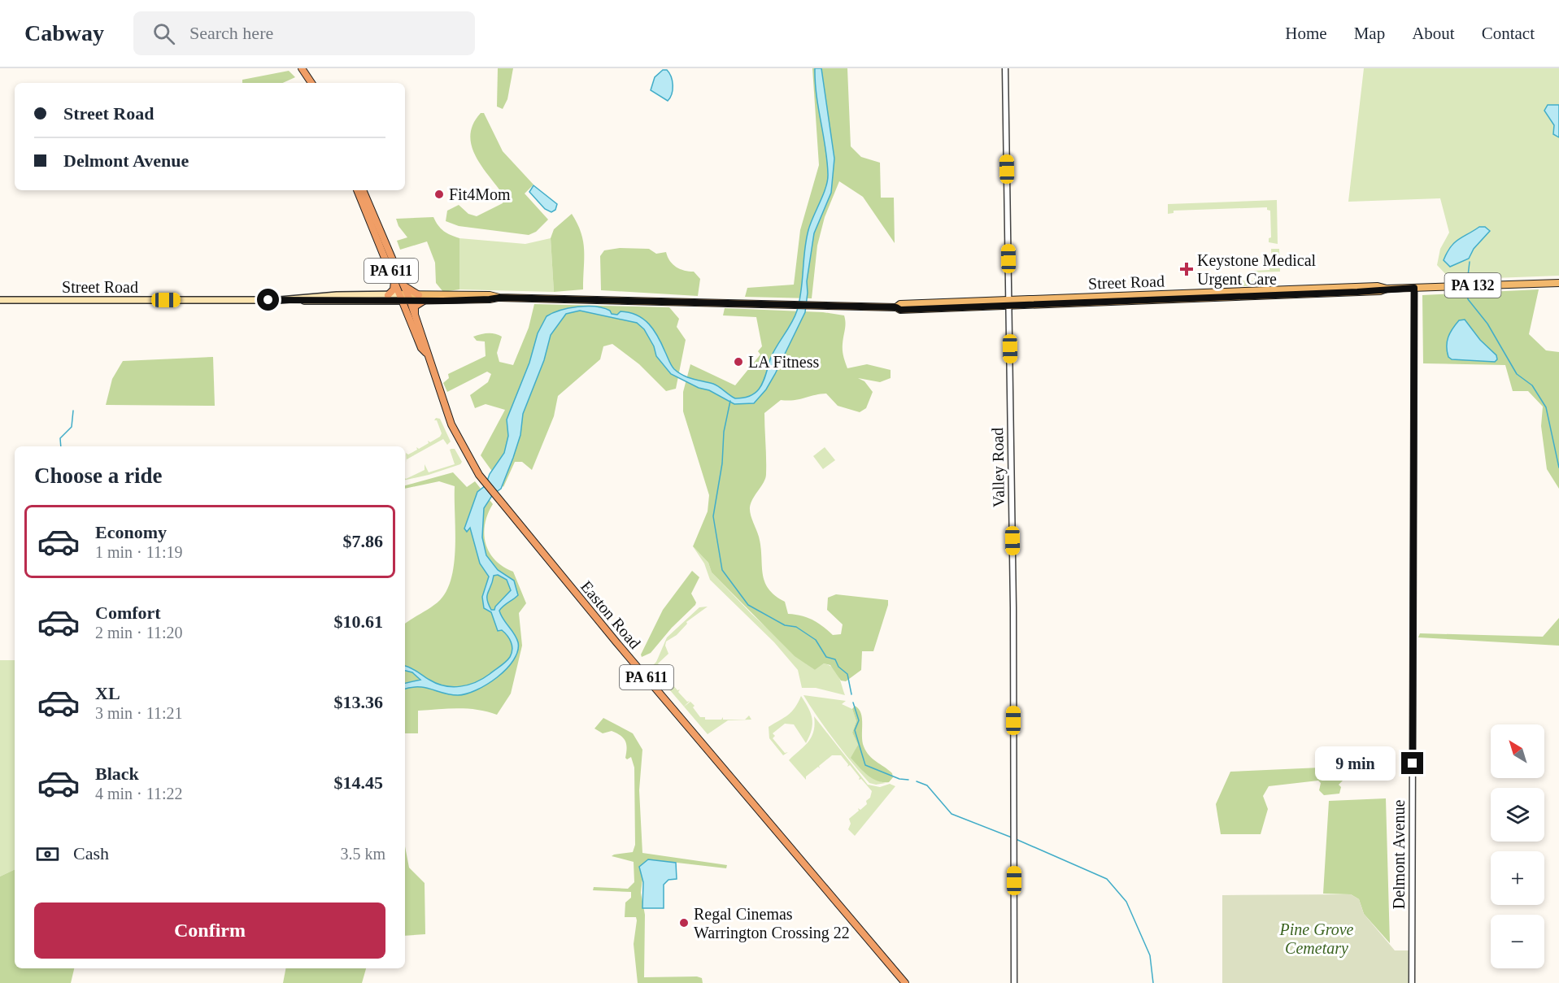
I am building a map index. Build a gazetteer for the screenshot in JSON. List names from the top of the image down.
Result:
{
  "streets": {
    "highway": ["PA 611", "Easton Road"],
    "main road": ["Street Road", "PA 132"],
    "street": ["Valley Road", "Delmont Avenue"]
  },
  "crossings": [
    ["Street Road", "Valley Road"],
    ["Street Road", "Easton Road"],
    ["Street Road", "Delmont Avenue"]
  ],
  "parks": ["Pine Grove Cemetary"],
  "places": {
    "other": ["Fit4Mom", "LA Fitness", "Regal Cinemas Warrington Crossing 22"],
    "health": ["Keystone Medical Urgent Care"]
  },
  "north": "top left",
  "page": {
    "header": "Cabway",
    "search": "Search here",
    "nav": [
      "Home",
      "Map",
      "About",
      "Contact"
    ],
    "banner": ["Street Road", "Delmont Avenue"],
    "heading": "Choose a ride",
    "list": [
      {
        "name": "Economy",
        "note": "1 min · 11:19",
        "value": "$7.86"
      },
      {
        "name": "Comfort",
        "note": "2 min · 11:20",
        "value": "$10.61"
      },
      {
        "name": "XL",
        "note": "3 min · 11:21",
        "value": "$13.36"
      },
      {
        "name": "Black",
        "note": "4 min · 11:22",
        "value": "$14.45"
      }
    ],
    "map_buttons": ["+", "−"],
    "bubble": "9 min",
    "pay": ["Cash", "3.5 km"],
    "buttons": "Confirm"
  }
}
